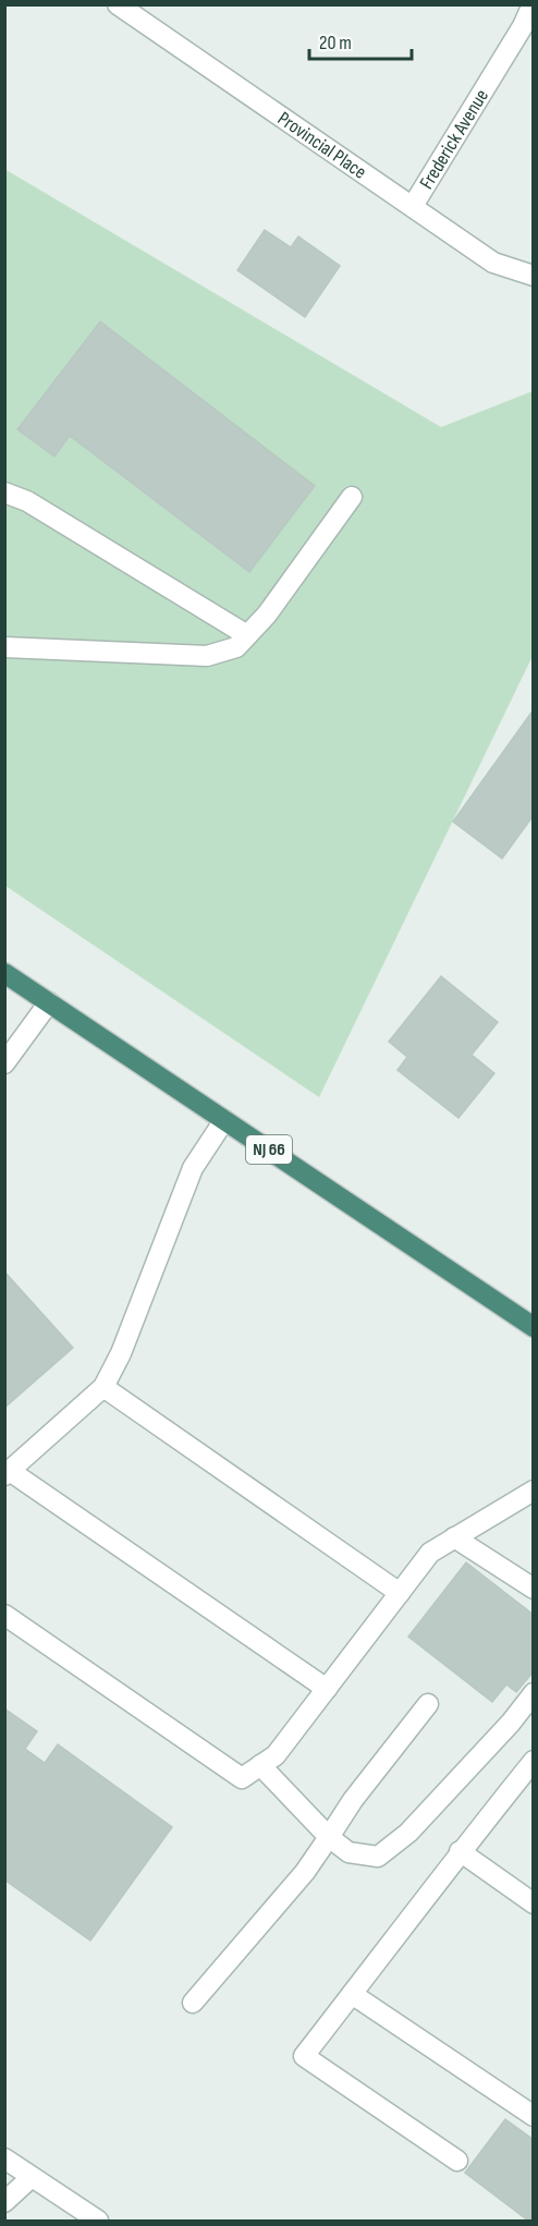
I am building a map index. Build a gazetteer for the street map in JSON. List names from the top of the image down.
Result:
{
  "streets": {
    "highway": ["NJ 66"],
    "street": ["Frederick Avenue", "Provincial Place"]
  },
  "crossings": [
    ["Frederick Avenue", "Provincial Place"]
  ],
  "scale_bar": "20 m"
}
